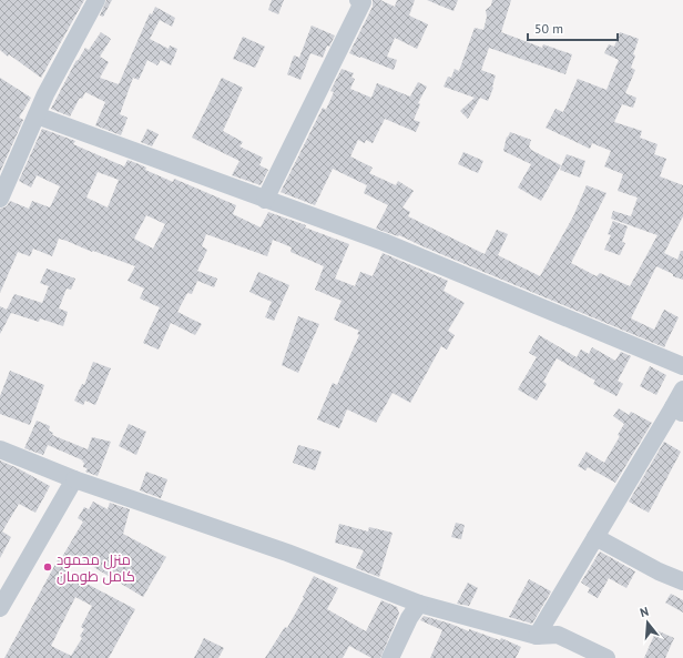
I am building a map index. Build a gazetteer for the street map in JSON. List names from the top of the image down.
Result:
{
  "places": ["منزل محمود كامل طومان"],
  "scale_bar": "50 m",
  "north": "top"
}
